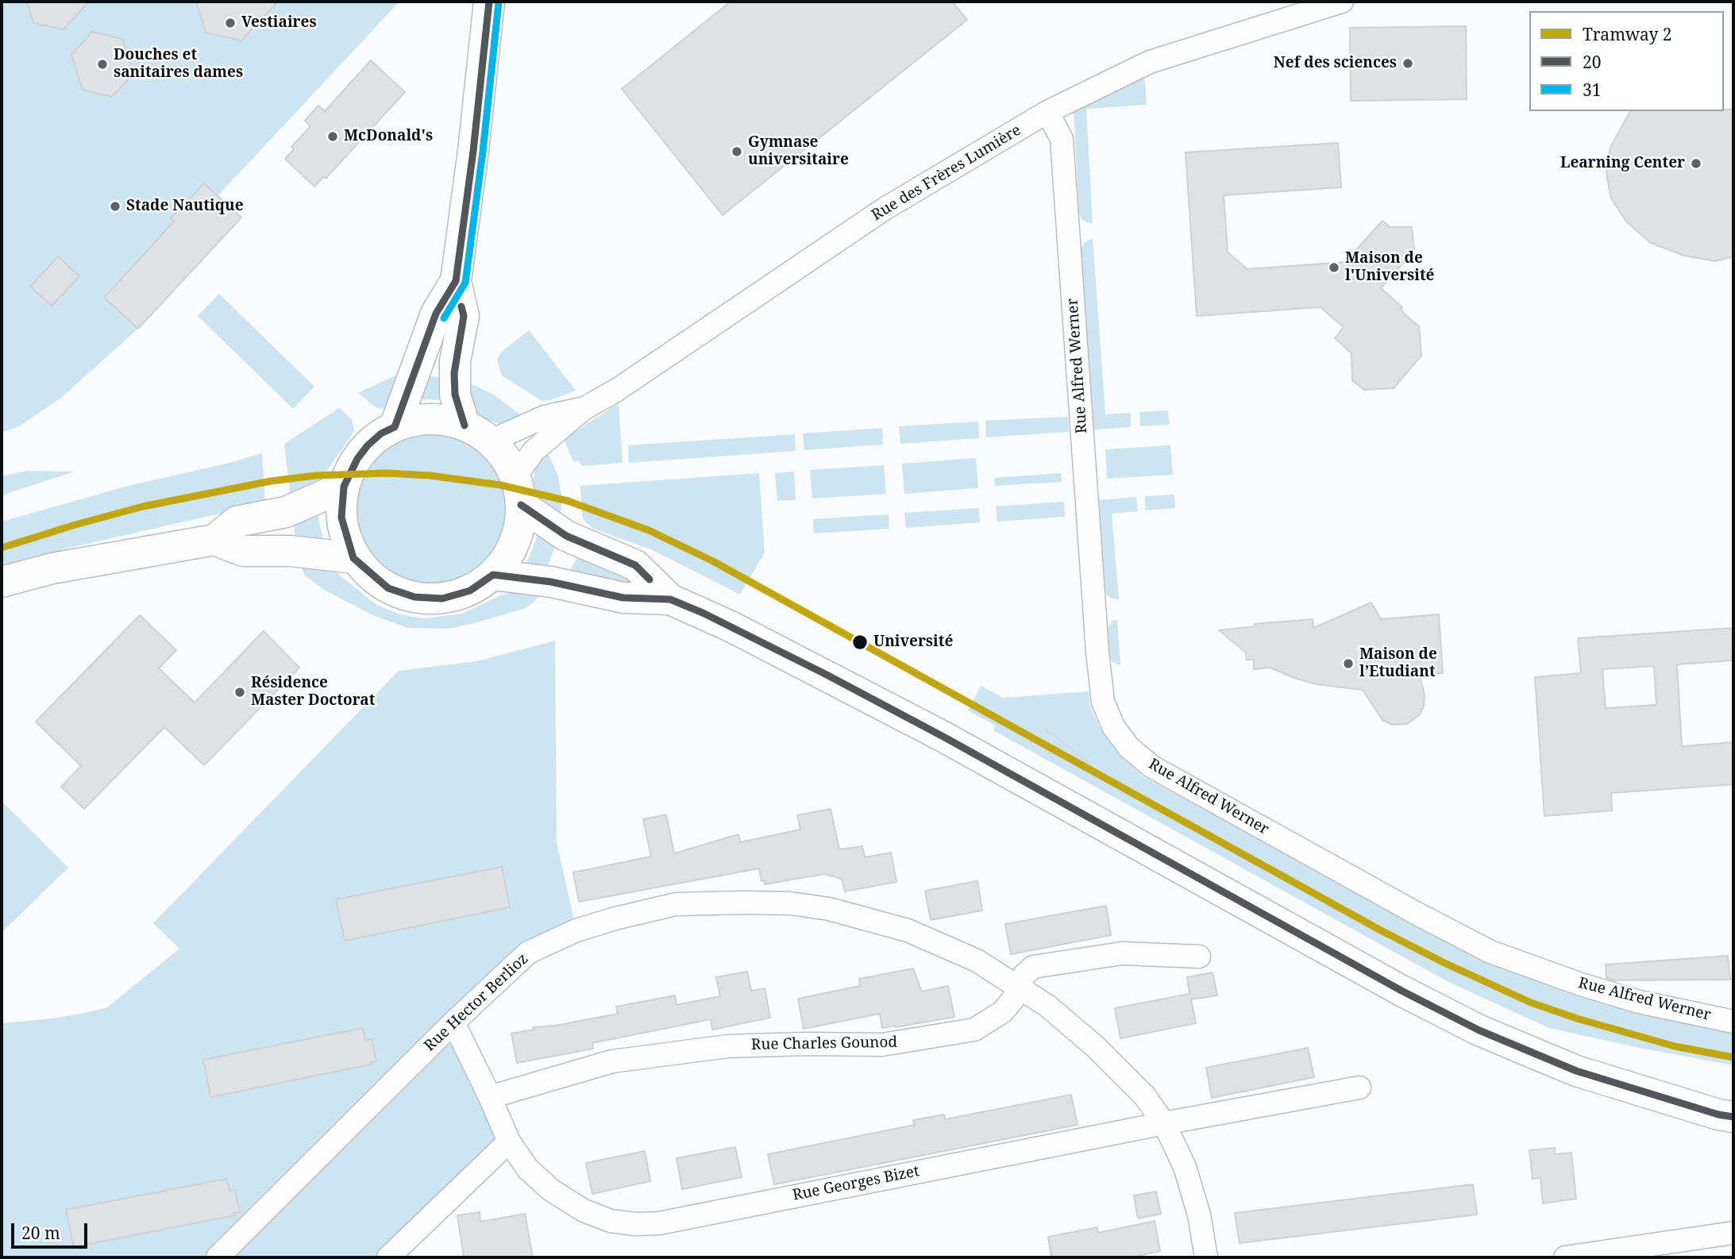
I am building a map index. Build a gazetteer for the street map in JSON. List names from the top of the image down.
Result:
{
  "streets": {
    "street": [
      "Rue des Frères Lumière",
      "Rue Alfred Werner",
      "Rue Hector Berlioz",
      "Rue Charles Gounod",
      "Rue Georges Bizet"
    ]
  },
  "crossings": [
    ["Rue des Frères Lumière", "Rue Alfred Werner"],
    ["Rue Hector Berlioz", "Rue Charles Gounod"],
    ["Rue Hector Berlioz", "Rue Georges Bizet"],
    ["Rue Charles Gounod", "Rue Georges Bizet"]
  ],
  "places": [
    "Vestiaires",
    "Nef des sciences",
    "Douches et sanitaires dames",
    "McDonald's",
    "Gymnase universitaire",
    "Learning Center",
    "Stade Nautique",
    "Maison de l'Université",
    "Université",
    "Maison de l’Etudiant",
    "Résidence Master Doctorat"
  ],
  "lines": ["transit line 20", "transit line 31", "tram line 2"],
  "legend": ["Tramway 2", "20", "31"],
  "scale_bar": "20 m"
}
